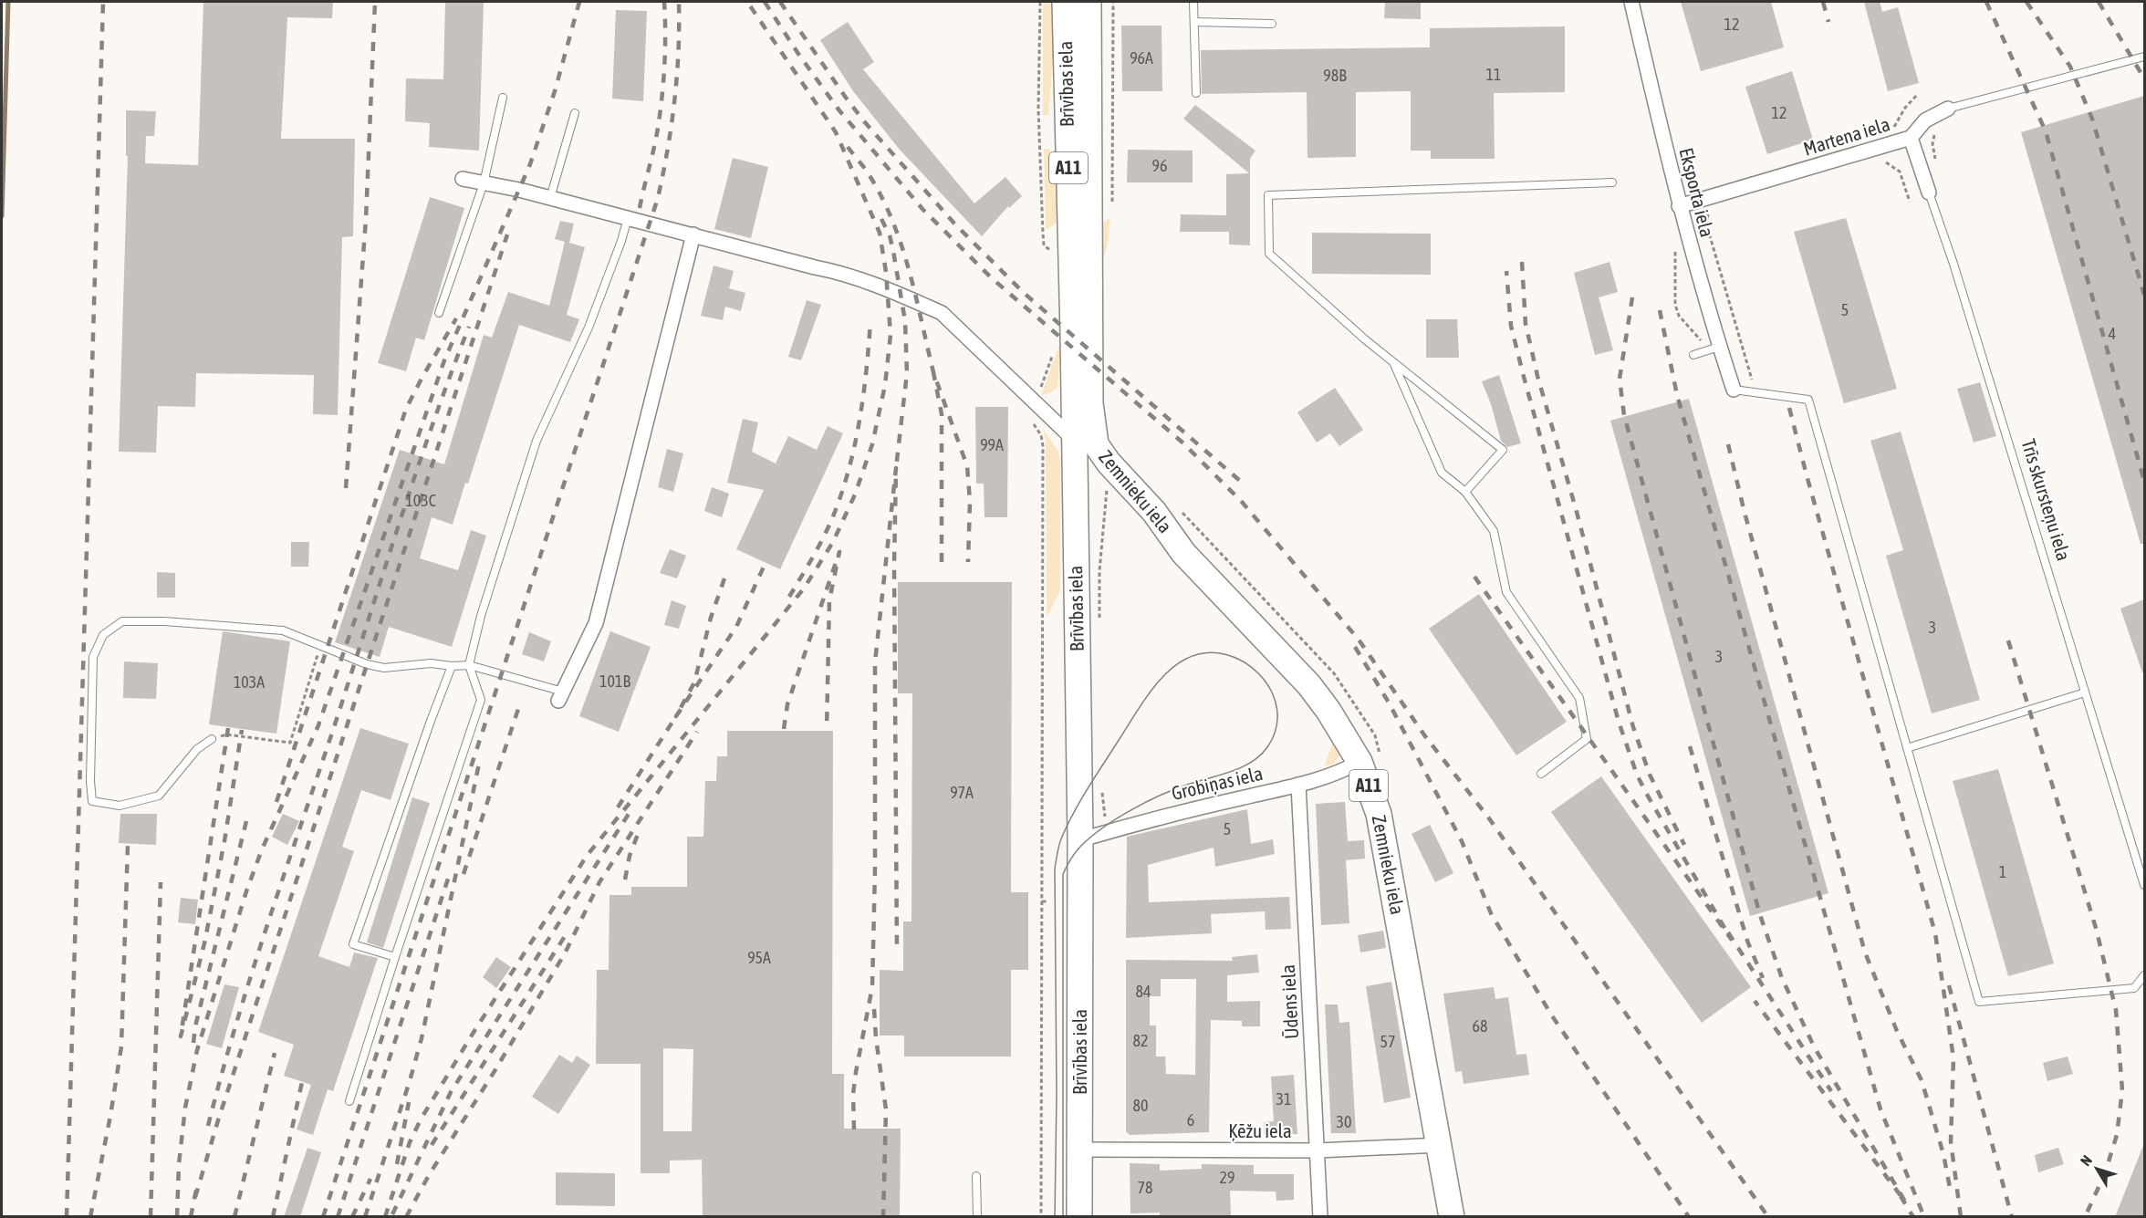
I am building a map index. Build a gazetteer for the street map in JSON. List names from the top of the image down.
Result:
{
  "streets": {
    "highway": ["Brīvības iela", "A11", "Zemnieku iela"],
    "street": [
      "Martena iela",
      "Eksporta iela",
      "Trīs skursteņu iela",
      "Grobiņas iela",
      "Ūdens iela",
      "Ķēžu iela"
    ]
  },
  "crossings": [
    ["Brīvības iela", "Zemnieku iela"],
    ["Brīvības iela", "Grobiņas iela"],
    ["Brīvības iela", "Ķēžu iela"],
    ["Martena iela", "Eksporta iela"],
    ["Martena iela", "Trīs skursteņu iela"],
    ["Zemnieku iela", "Grobiņas iela"],
    ["Zemnieku iela", "Ķēžu iela"],
    ["Grobiņas iela", "Ūdens iela"],
    ["Ūdens iela", "Ķēžu iela"]
  ],
  "house_numbers": [
    "12",
    "96A",
    "11",
    "98B",
    "12",
    "96",
    "5",
    "4",
    "99A",
    "103C",
    "3",
    "3",
    "101B",
    "103A",
    "97A",
    "5",
    "1",
    "95A",
    "84",
    "68",
    "82",
    "57",
    "31",
    "80",
    "6",
    "30",
    "29",
    "78"
  ],
  "north": "top left"
}
